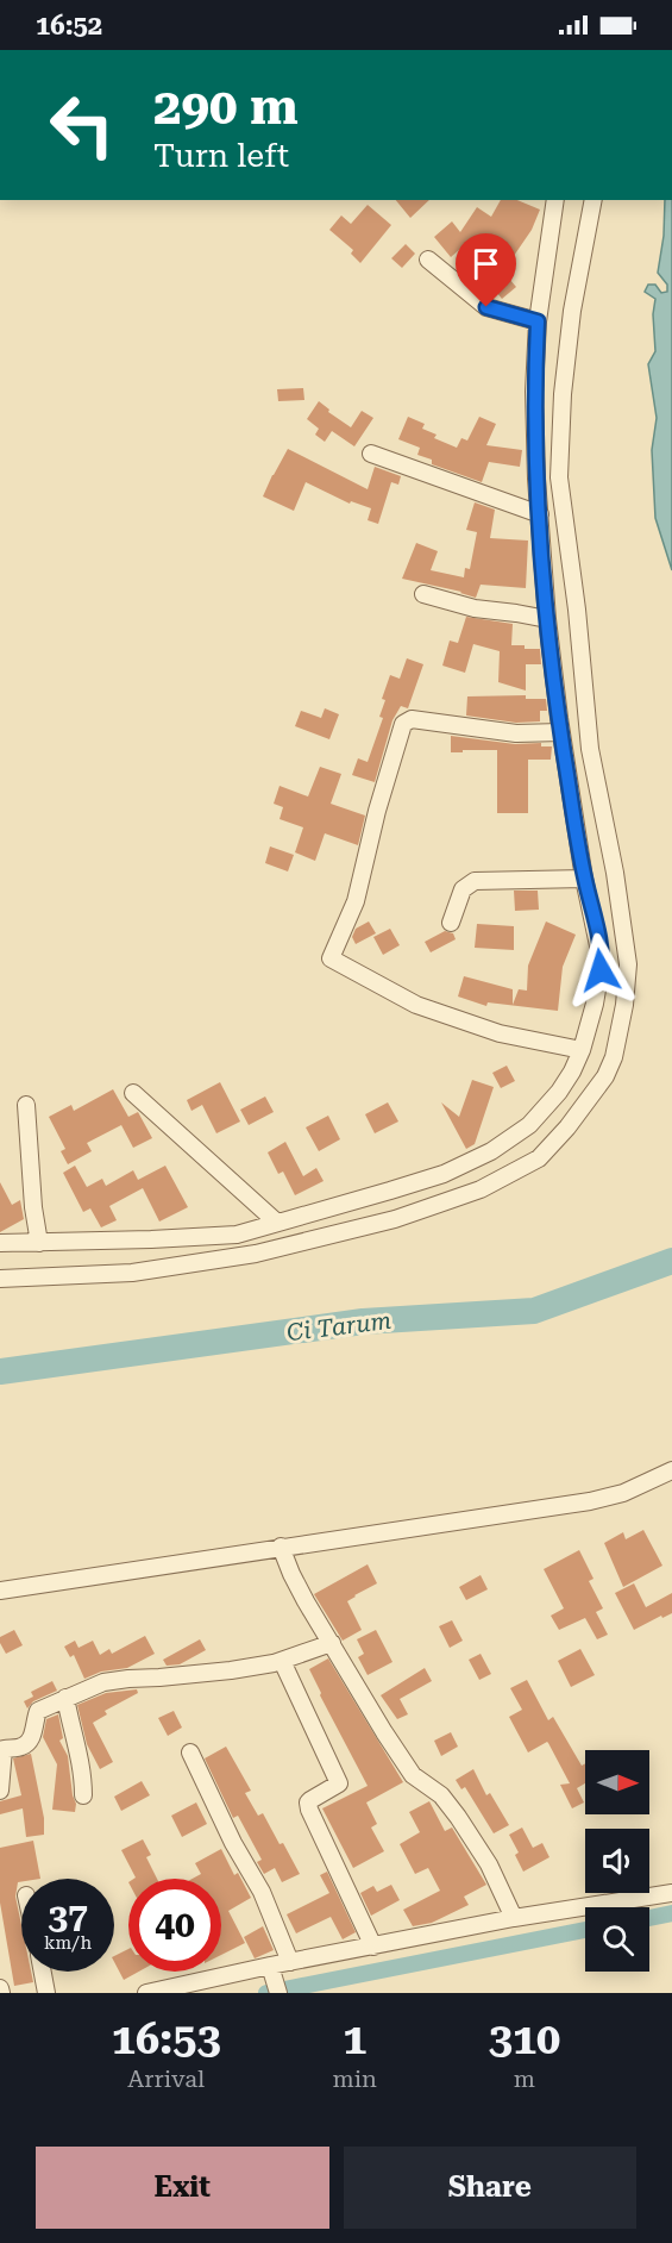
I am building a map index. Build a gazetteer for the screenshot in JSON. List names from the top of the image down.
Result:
{
  "water": ["Ci Tarum"],
  "north": "right",
  "page": {
    "status": "16:52",
    "turn": ["290 m", "Turn left"],
    "speed": "37 km/h",
    "limit": "40",
    "eta": [
      "16:53",
      "Arrival",
      "1",
      "min",
      "310",
      "m"
    ],
    "buttons": ["Exit", "Share"]
  }
}
